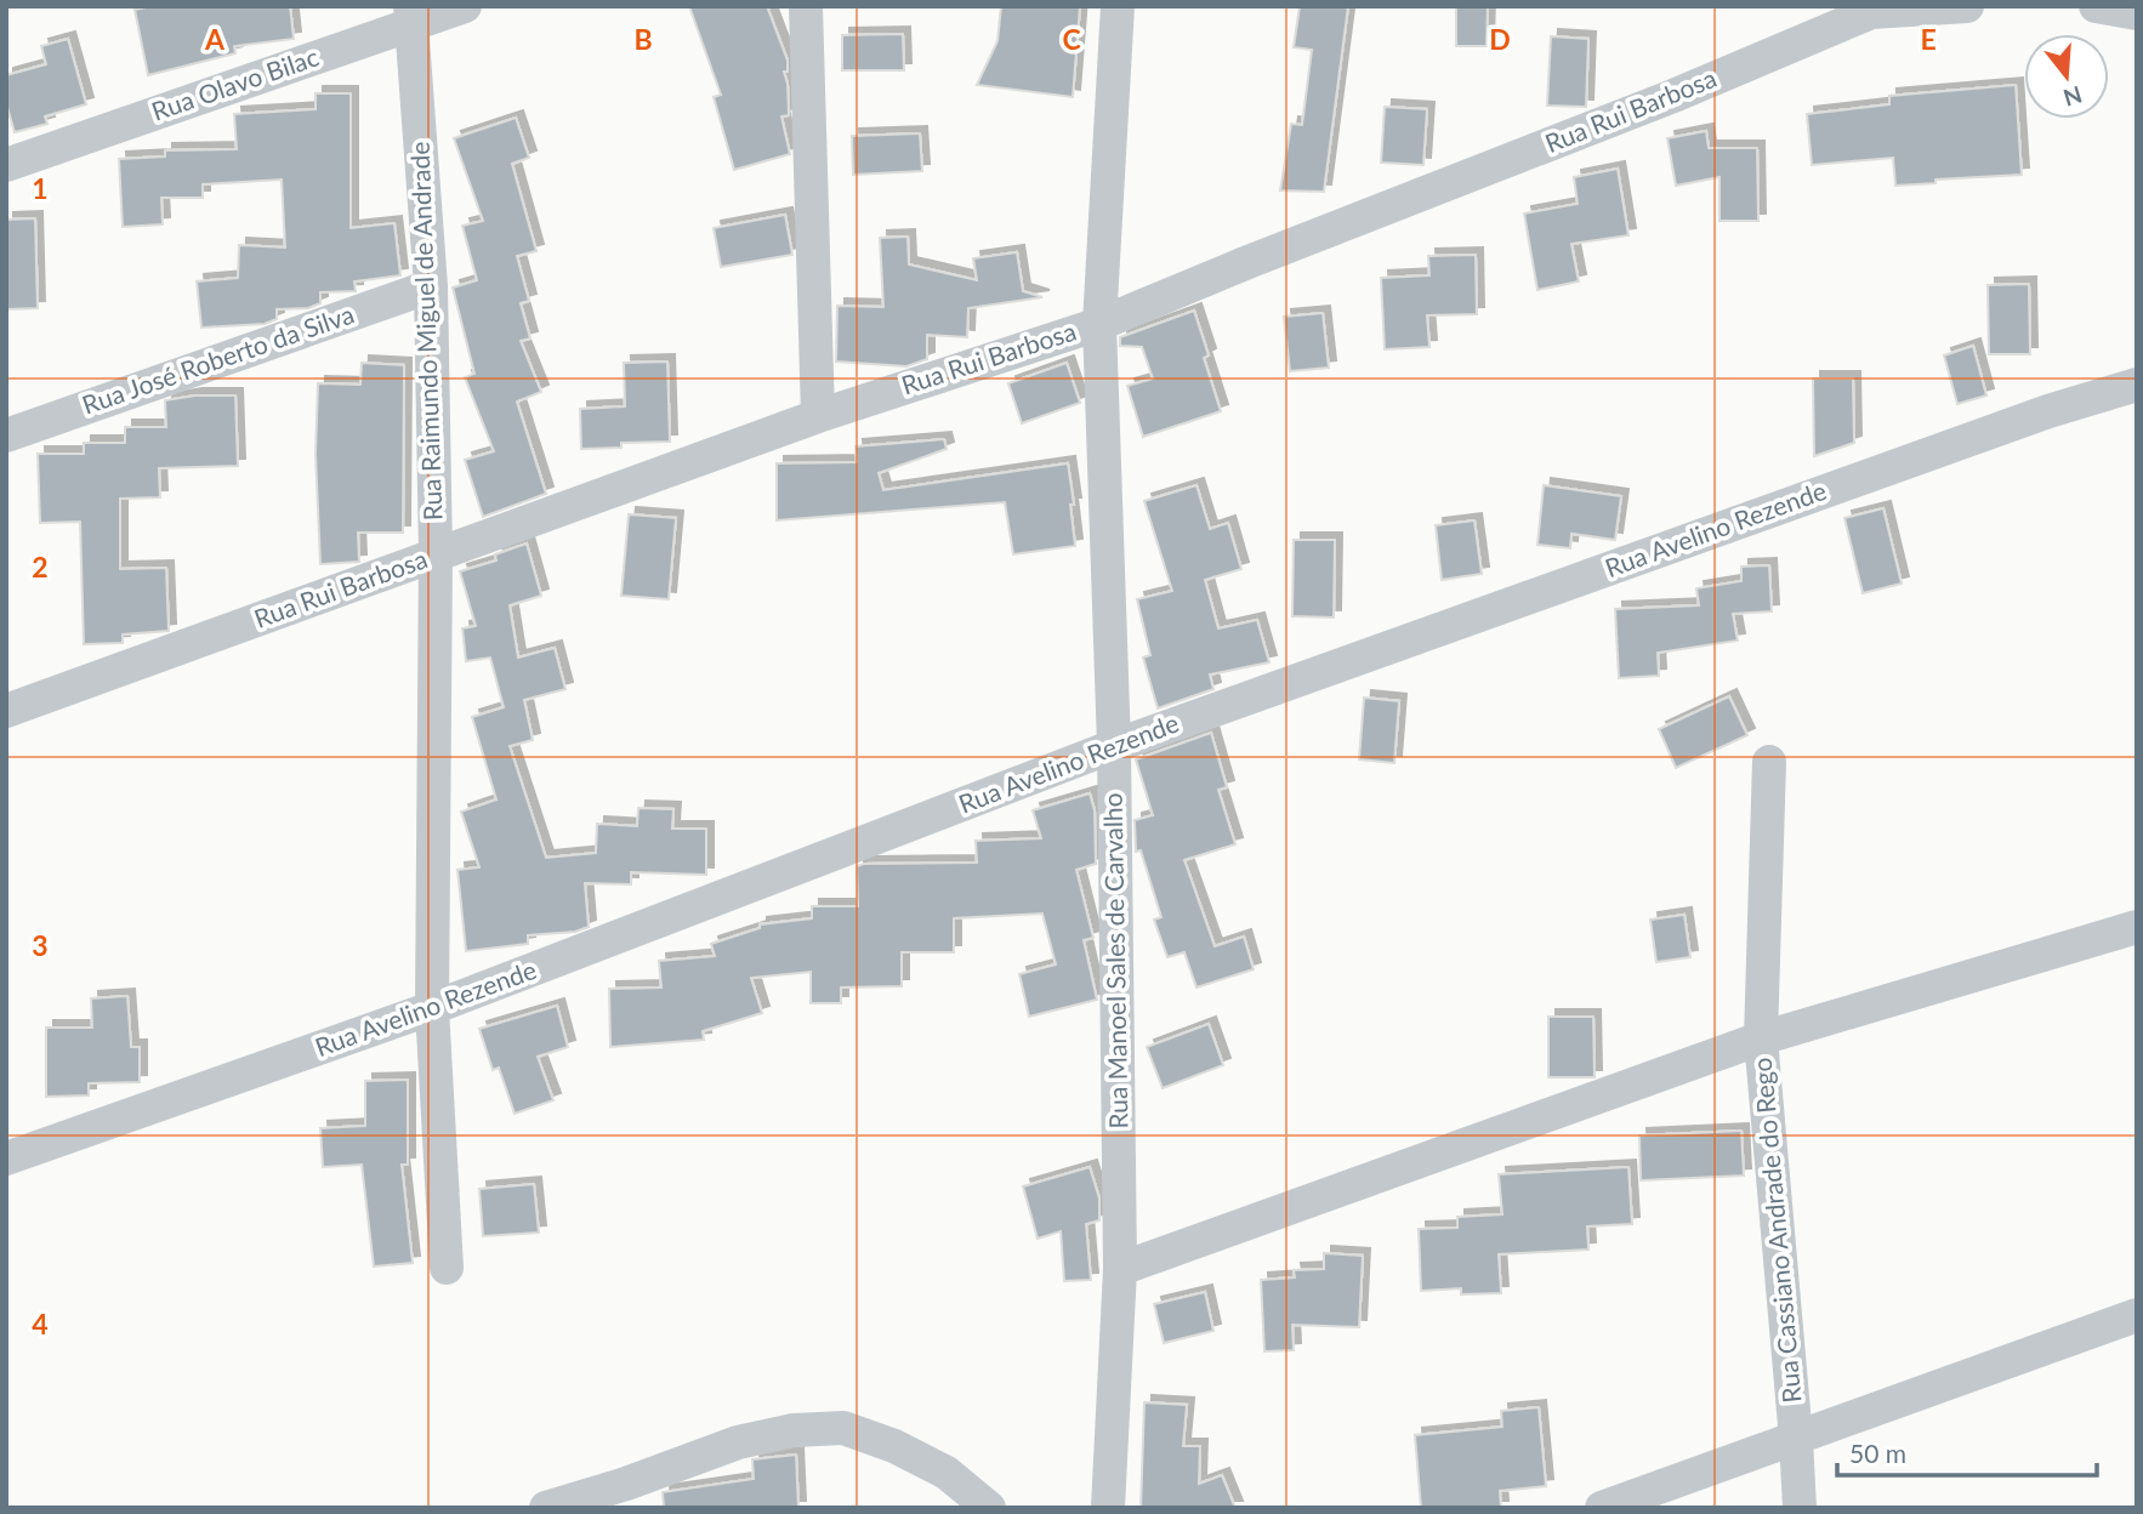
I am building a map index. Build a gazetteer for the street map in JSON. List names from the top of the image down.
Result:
{
  "streets": {
    "street": [
      "Rua Olavo Bilac",
      "Rua Rui Barbosa",
      "Rua Raimundo Miguel de Andrade",
      "Rua José Roberto da Silva",
      "Rua Avelino Rezende",
      "Rua Manoel Sales de Carvalho",
      "Rua Cassiano Andrade do Rego"
    ]
  },
  "crossings": [
    ["Rua Olavo Bilac", "Rua Raimundo Miguel de Andrade"],
    ["Rua Rui Barbosa", "Rua Raimundo Miguel de Andrade"],
    ["Rua Rui Barbosa", "Rua Manoel Sales de Carvalho"],
    ["Rua Raimundo Miguel de Andrade", "Rua José Roberto da Silva"],
    ["Rua Raimundo Miguel de Andrade", "Rua Avelino Rezende"],
    ["Rua Avelino Rezende", "Rua Manoel Sales de Carvalho"]
  ],
  "scale_bar": "50 m",
  "north": "bottom",
  "grid": {
    "columns": [
      "A",
      "B",
      "C",
      "D",
      "E"
    ],
    "rows": [
      "1",
      "2",
      "3",
      "4"
    ]
  }
}
